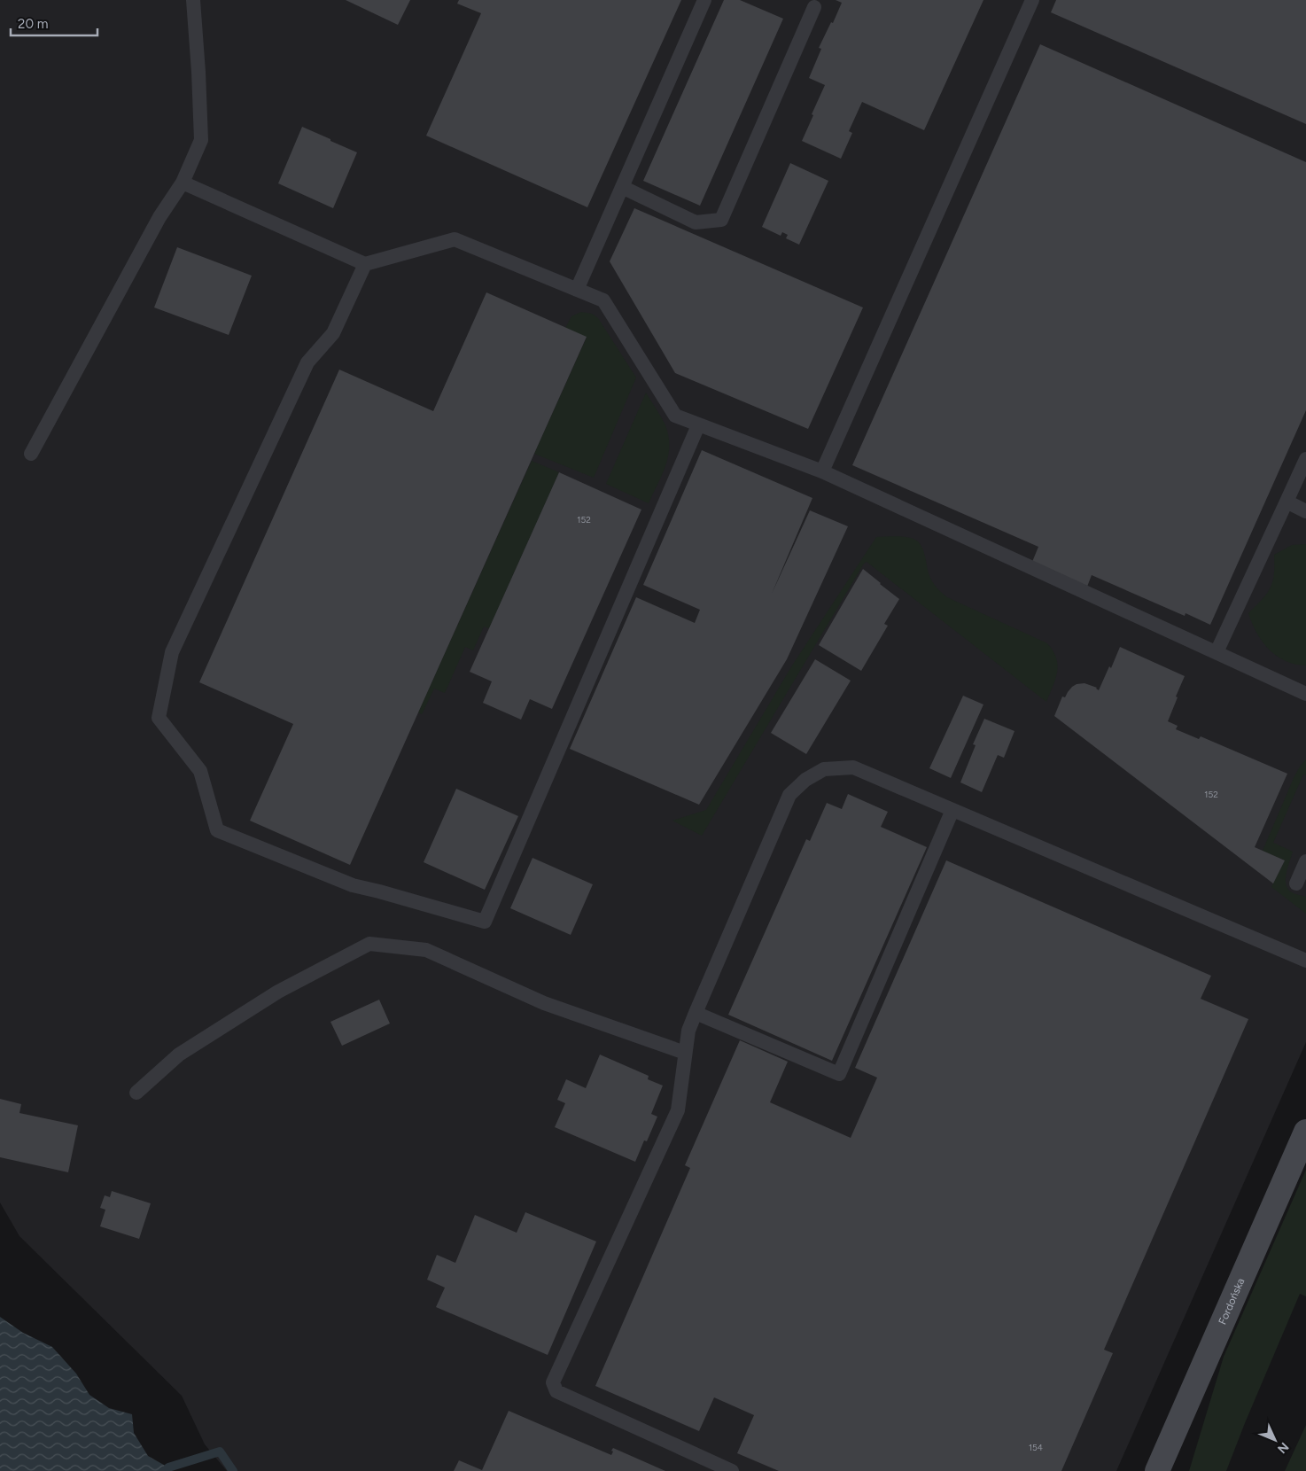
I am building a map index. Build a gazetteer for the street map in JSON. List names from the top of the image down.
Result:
{
  "streets": {
    "main road": ["Fordońska"]
  },
  "house_numbers": ["152", "152", "154"],
  "scale_bar": "20 m",
  "north": "bottom right"
}
